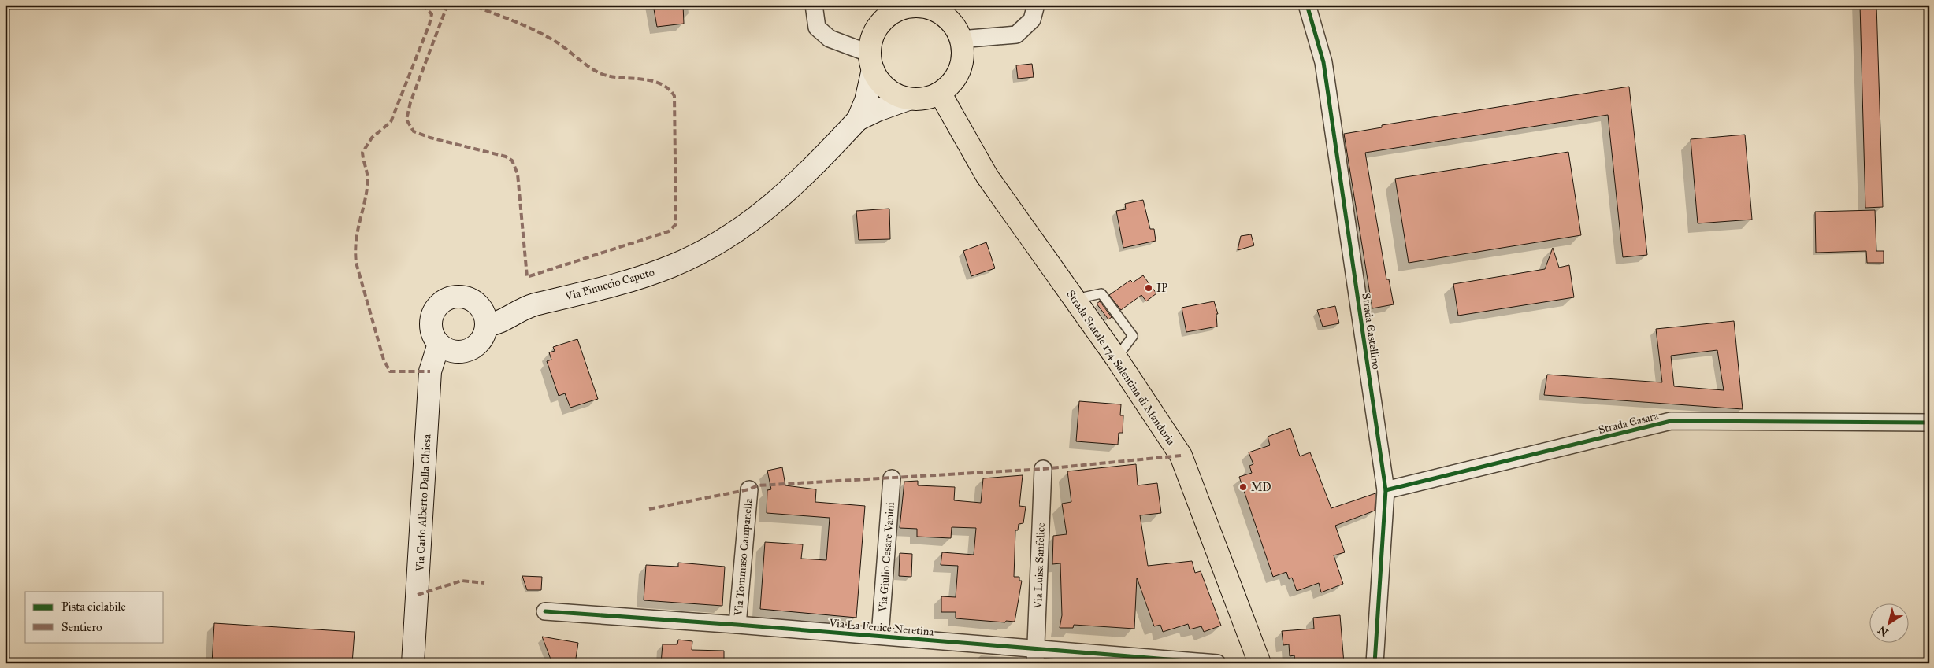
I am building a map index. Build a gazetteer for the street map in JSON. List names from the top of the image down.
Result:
{
  "streets": {
    "main road": ["Strada Statale 174 Salentina di Manduria"],
    "street": [
      "Via Pinuccio Caputo",
      "Strada Castellino",
      "Strada Casara",
      "Via Carlo Alberto Dalla Chiesa",
      "Via Tommaso Campanella",
      "Via Giulio Cesare Vanini",
      "Via Luisa Sanfelice",
      "Via La Fenice Neretina"
    ]
  },
  "crossings": [
    ["Via Pinuccio Caputo", "Via Carlo Alberto Dalla Chiesa"],
    ["Strada Castellino", "Strada Casara"],
    ["Via Tommaso Campanella", "Via La Fenice Neretina"],
    ["Via Giulio Cesare Vanini", "Via La Fenice Neretina"],
    ["Via Luisa Sanfelice", "Via La Fenice Neretina"]
  ],
  "places": ["IP", "MD"],
  "legend": ["Pista ciclabile", "Sentiero"],
  "north": "bottom left"
}
